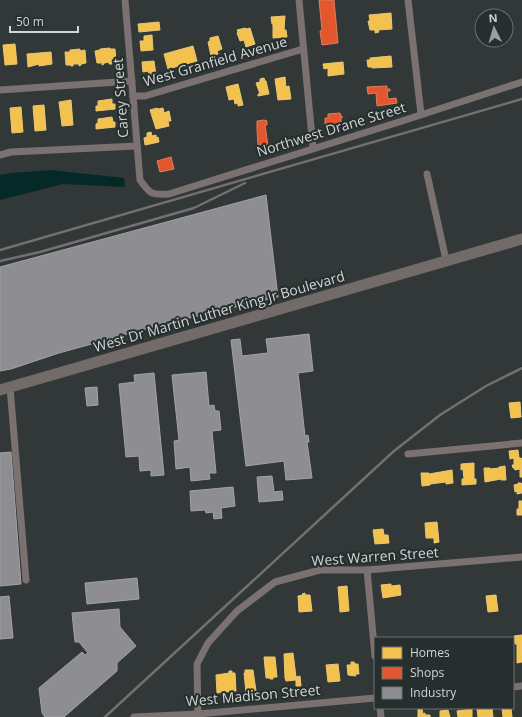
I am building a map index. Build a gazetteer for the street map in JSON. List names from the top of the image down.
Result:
{
  "streets": {
    "street": [
      "West Granfield Avenue",
      "Carey Street",
      "Northwest Drane Street",
      "West Dr Martin Luther King Jr Boulevard",
      "West Warren Street",
      "West Madison Street"
    ]
  },
  "crossings": [
    ["West Granfield Avenue", "Carey Street"],
    ["Carey Street", "Northwest Drane Street"],
    ["West Warren Street", "West Madison Street"]
  ],
  "legend": ["Homes", "Shops", "Industry"],
  "scale_bar": "50 m",
  "north": "top"
}
